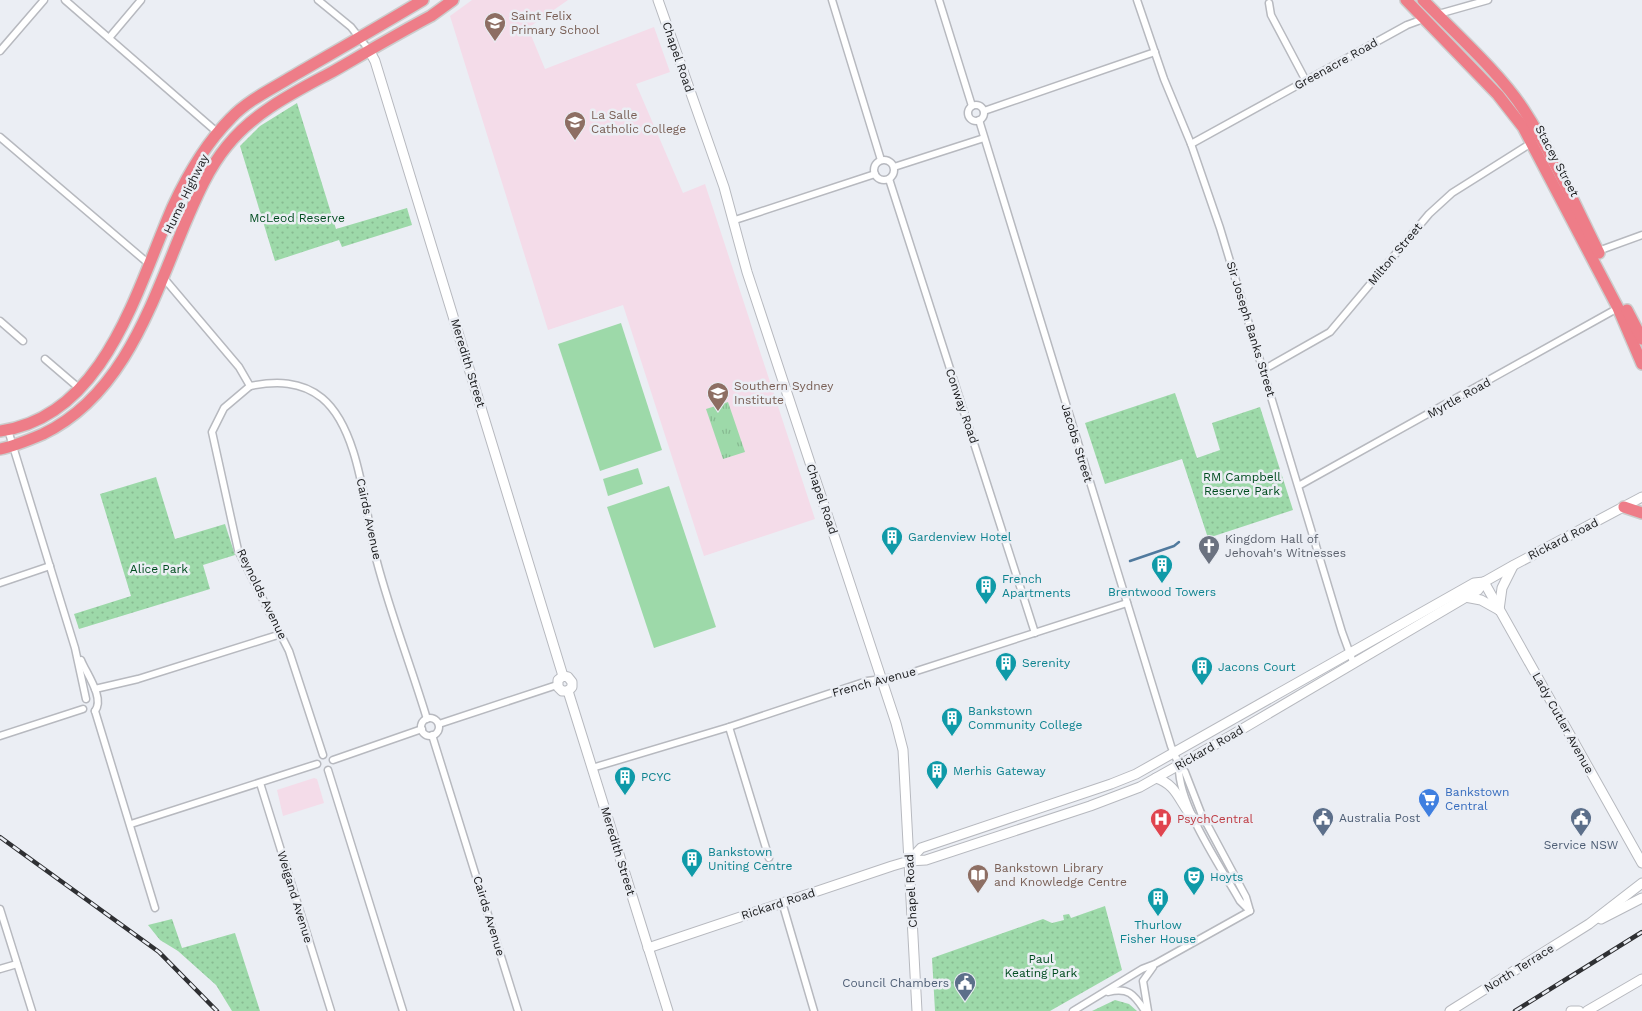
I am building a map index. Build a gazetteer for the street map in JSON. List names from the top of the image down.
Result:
{
  "streets": {
    "highway": ["Stacey Street", "Hume Highway"],
    "main road": [
      "Chapel Road",
      "Meredith Street",
      "Rickard Road",
      "Lady Cutler Avenue",
      "North Terrace"
    ],
    "street": [
      "Greenacre Road",
      "Milton Street",
      "Sir Joseph Banks Street",
      "Myrtle Road",
      "Conway Road",
      "Jacobs Street",
      "Cairds Avenue",
      "Reynolds Avenue",
      "French Avenue",
      "Weigand Avenue"
    ]
  },
  "crossings": [
    ["Chapel Road", "Rickard Road"],
    ["Chapel Road", "French Avenue"],
    ["Greenacre Road", "Stacey Street"],
    ["Greenacre Road", "Sir Joseph Banks Street"],
    ["Stacey Street", "Milton Street"],
    ["Stacey Street", "Myrtle Road"],
    ["Hume Highway", "Meredith Street"],
    ["Milton Street", "Sir Joseph Banks Street"],
    ["Sir Joseph Banks Street", "Myrtle Road"],
    ["Sir Joseph Banks Street", "Rickard Road"],
    ["Meredith Street", "Rickard Road"],
    ["Meredith Street", "French Avenue"],
    ["Conway Road", "French Avenue"],
    ["Jacobs Street", "Rickard Road"],
    ["Jacobs Street", "French Avenue"],
    ["Cairds Avenue", "Reynolds Avenue"],
    ["Rickard Road", "Lady Cutler Avenue"]
  ],
  "parks": [
    "McLeod Reserve",
    "RM Campbell Reserve Park",
    "Alice Park",
    "Paul Keating Park"
  ],
  "places": {
    "school or university": ["Saint Felix Primary School", "La Salle Catholic College", "Southern Sydney Institute"],
    "building": [
      "Gardenview Hotel",
      "Brentwood Towers",
      "French Apartments",
      "Serenity",
      "Jacons Court",
      "Bankstown Community College",
      "Merhis Gateway",
      "PCYC",
      "Bankstown Uniting Centre",
      "Thurlow Fisher House"
    ],
    "church": ["Kingdom Hall of Jehovah's Witnesses"],
    "supermarket": ["Bankstown Central"],
    "public building": ["Australia Post", "Service NSW", "Council Chambers"],
    "hospital": ["PsychCentral"],
    "library": ["Bankstown Library and Knowledge Centre"],
    "theatre": ["Hoyts"]
  }
}
